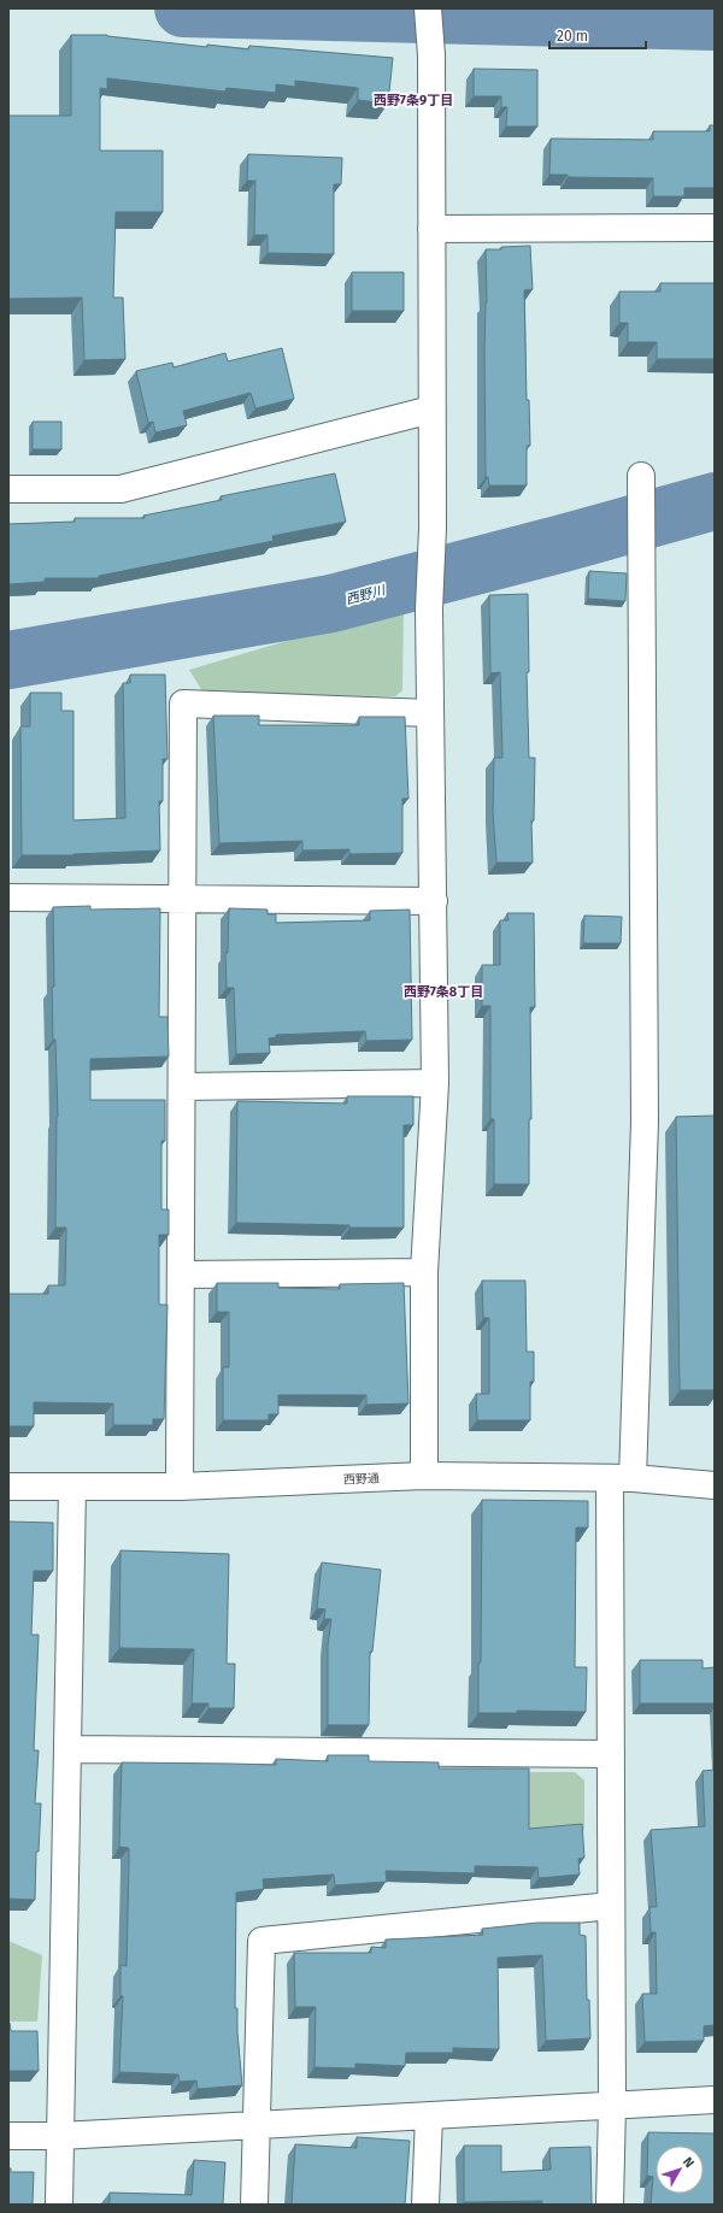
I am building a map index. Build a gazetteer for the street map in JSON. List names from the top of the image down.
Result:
{
  "streets": {
    "street": ["西野通"]
  },
  "districts": ["西野7条9丁目", "西野7条8丁目"],
  "water": ["西野川"],
  "scale_bar": "20 m",
  "north": "top right"
}
